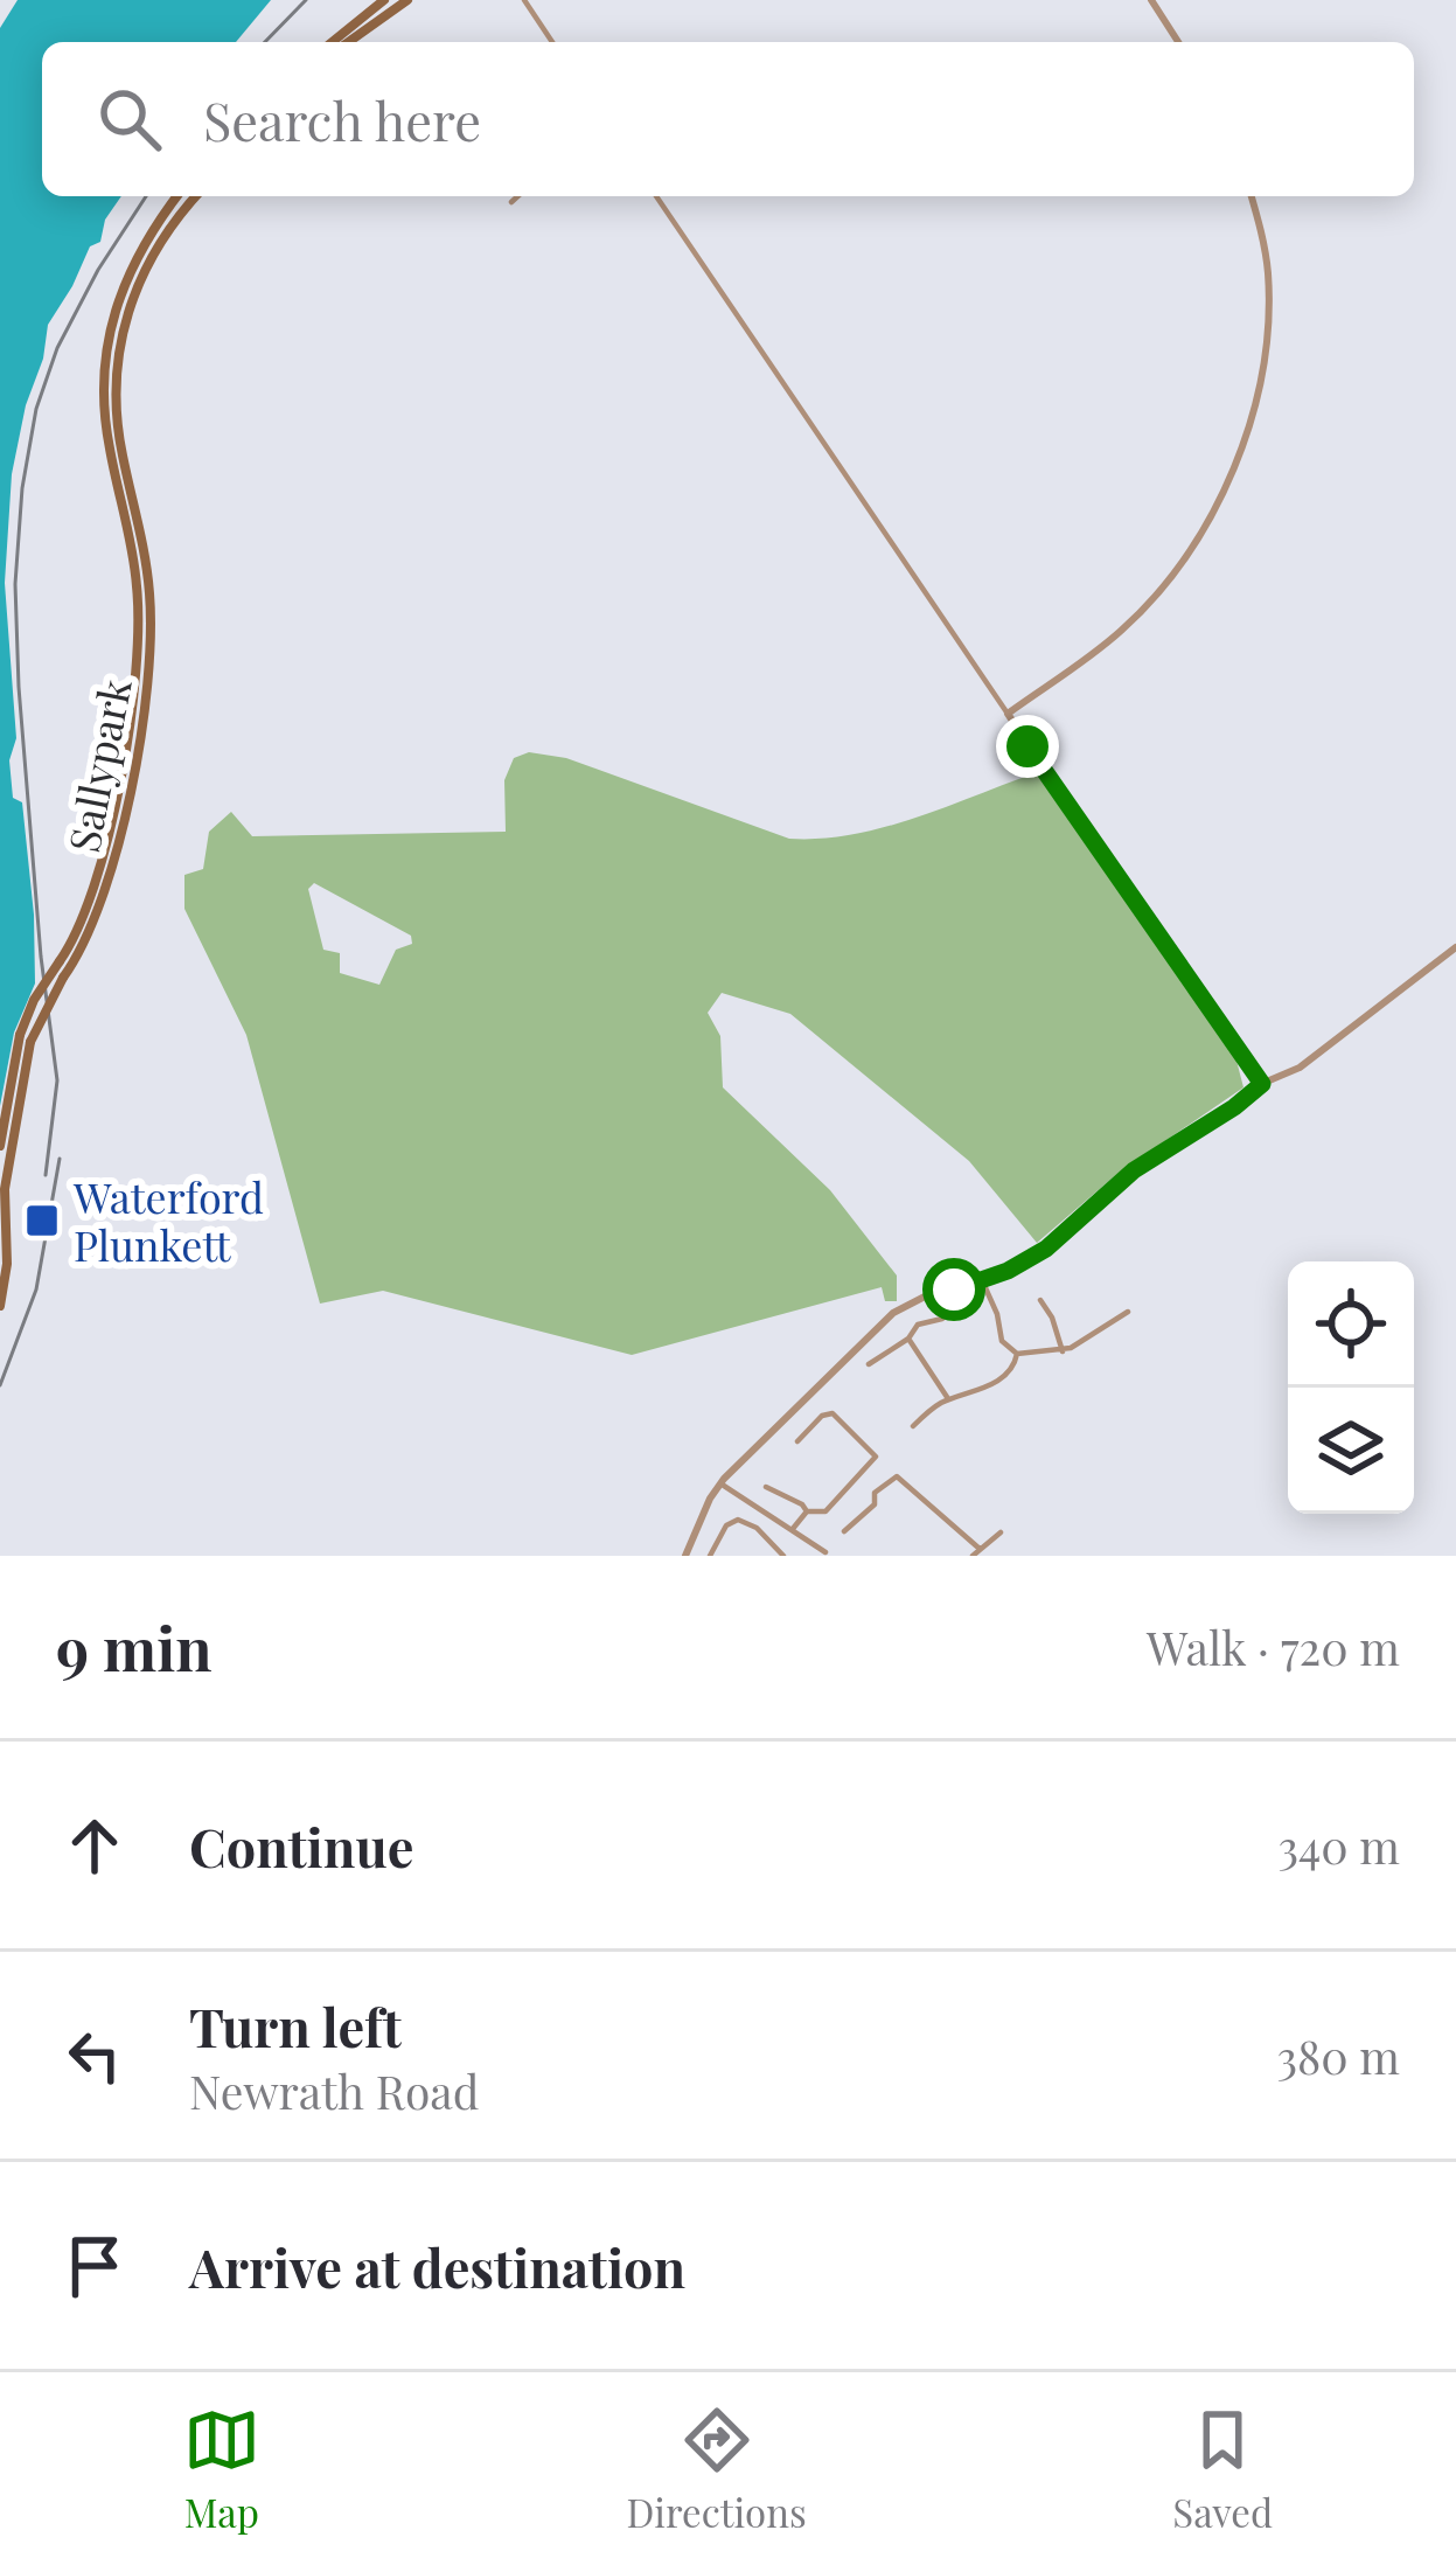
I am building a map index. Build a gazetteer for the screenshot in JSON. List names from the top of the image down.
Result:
{
  "streets": {
    "main road": ["Sallypark"]
  },
  "places": {
    "transit": ["Waterford Plunkett"]
  },
  "page": {
    "search": "Search here",
    "heading": ["9 min", "Walk · 720 m"],
    "list": [
      ["Continue", "340 m"],
      ["Turn left", "Newrath Road", "380 m"],
      "Arrive at destination"
    ],
    "nav": ["Map", "Directions", "Saved"]
  }
}
